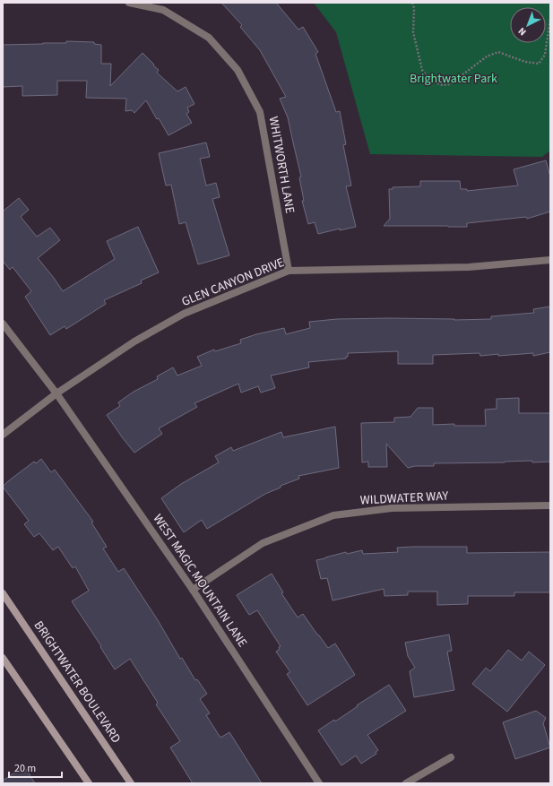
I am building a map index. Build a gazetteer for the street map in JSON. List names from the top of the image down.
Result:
{
  "streets": {
    "street": [
      "WHITWORTH LANE",
      "GLEN CANYON DRIVE",
      "WILDWATER WAY",
      "WEST MAGIC MOUNTAIN LANE",
      "BRIGHTWATER BOULEVARD"
    ]
  },
  "crossings": [
    ["WHITWORTH LANE", "GLEN CANYON DRIVE"],
    ["GLEN CANYON DRIVE", "WEST MAGIC MOUNTAIN LANE"],
    ["WILDWATER WAY", "WEST MAGIC MOUNTAIN LANE"]
  ],
  "parks": ["Brightwater Park"],
  "scale_bar": "20 m",
  "north": "bottom left"
}
